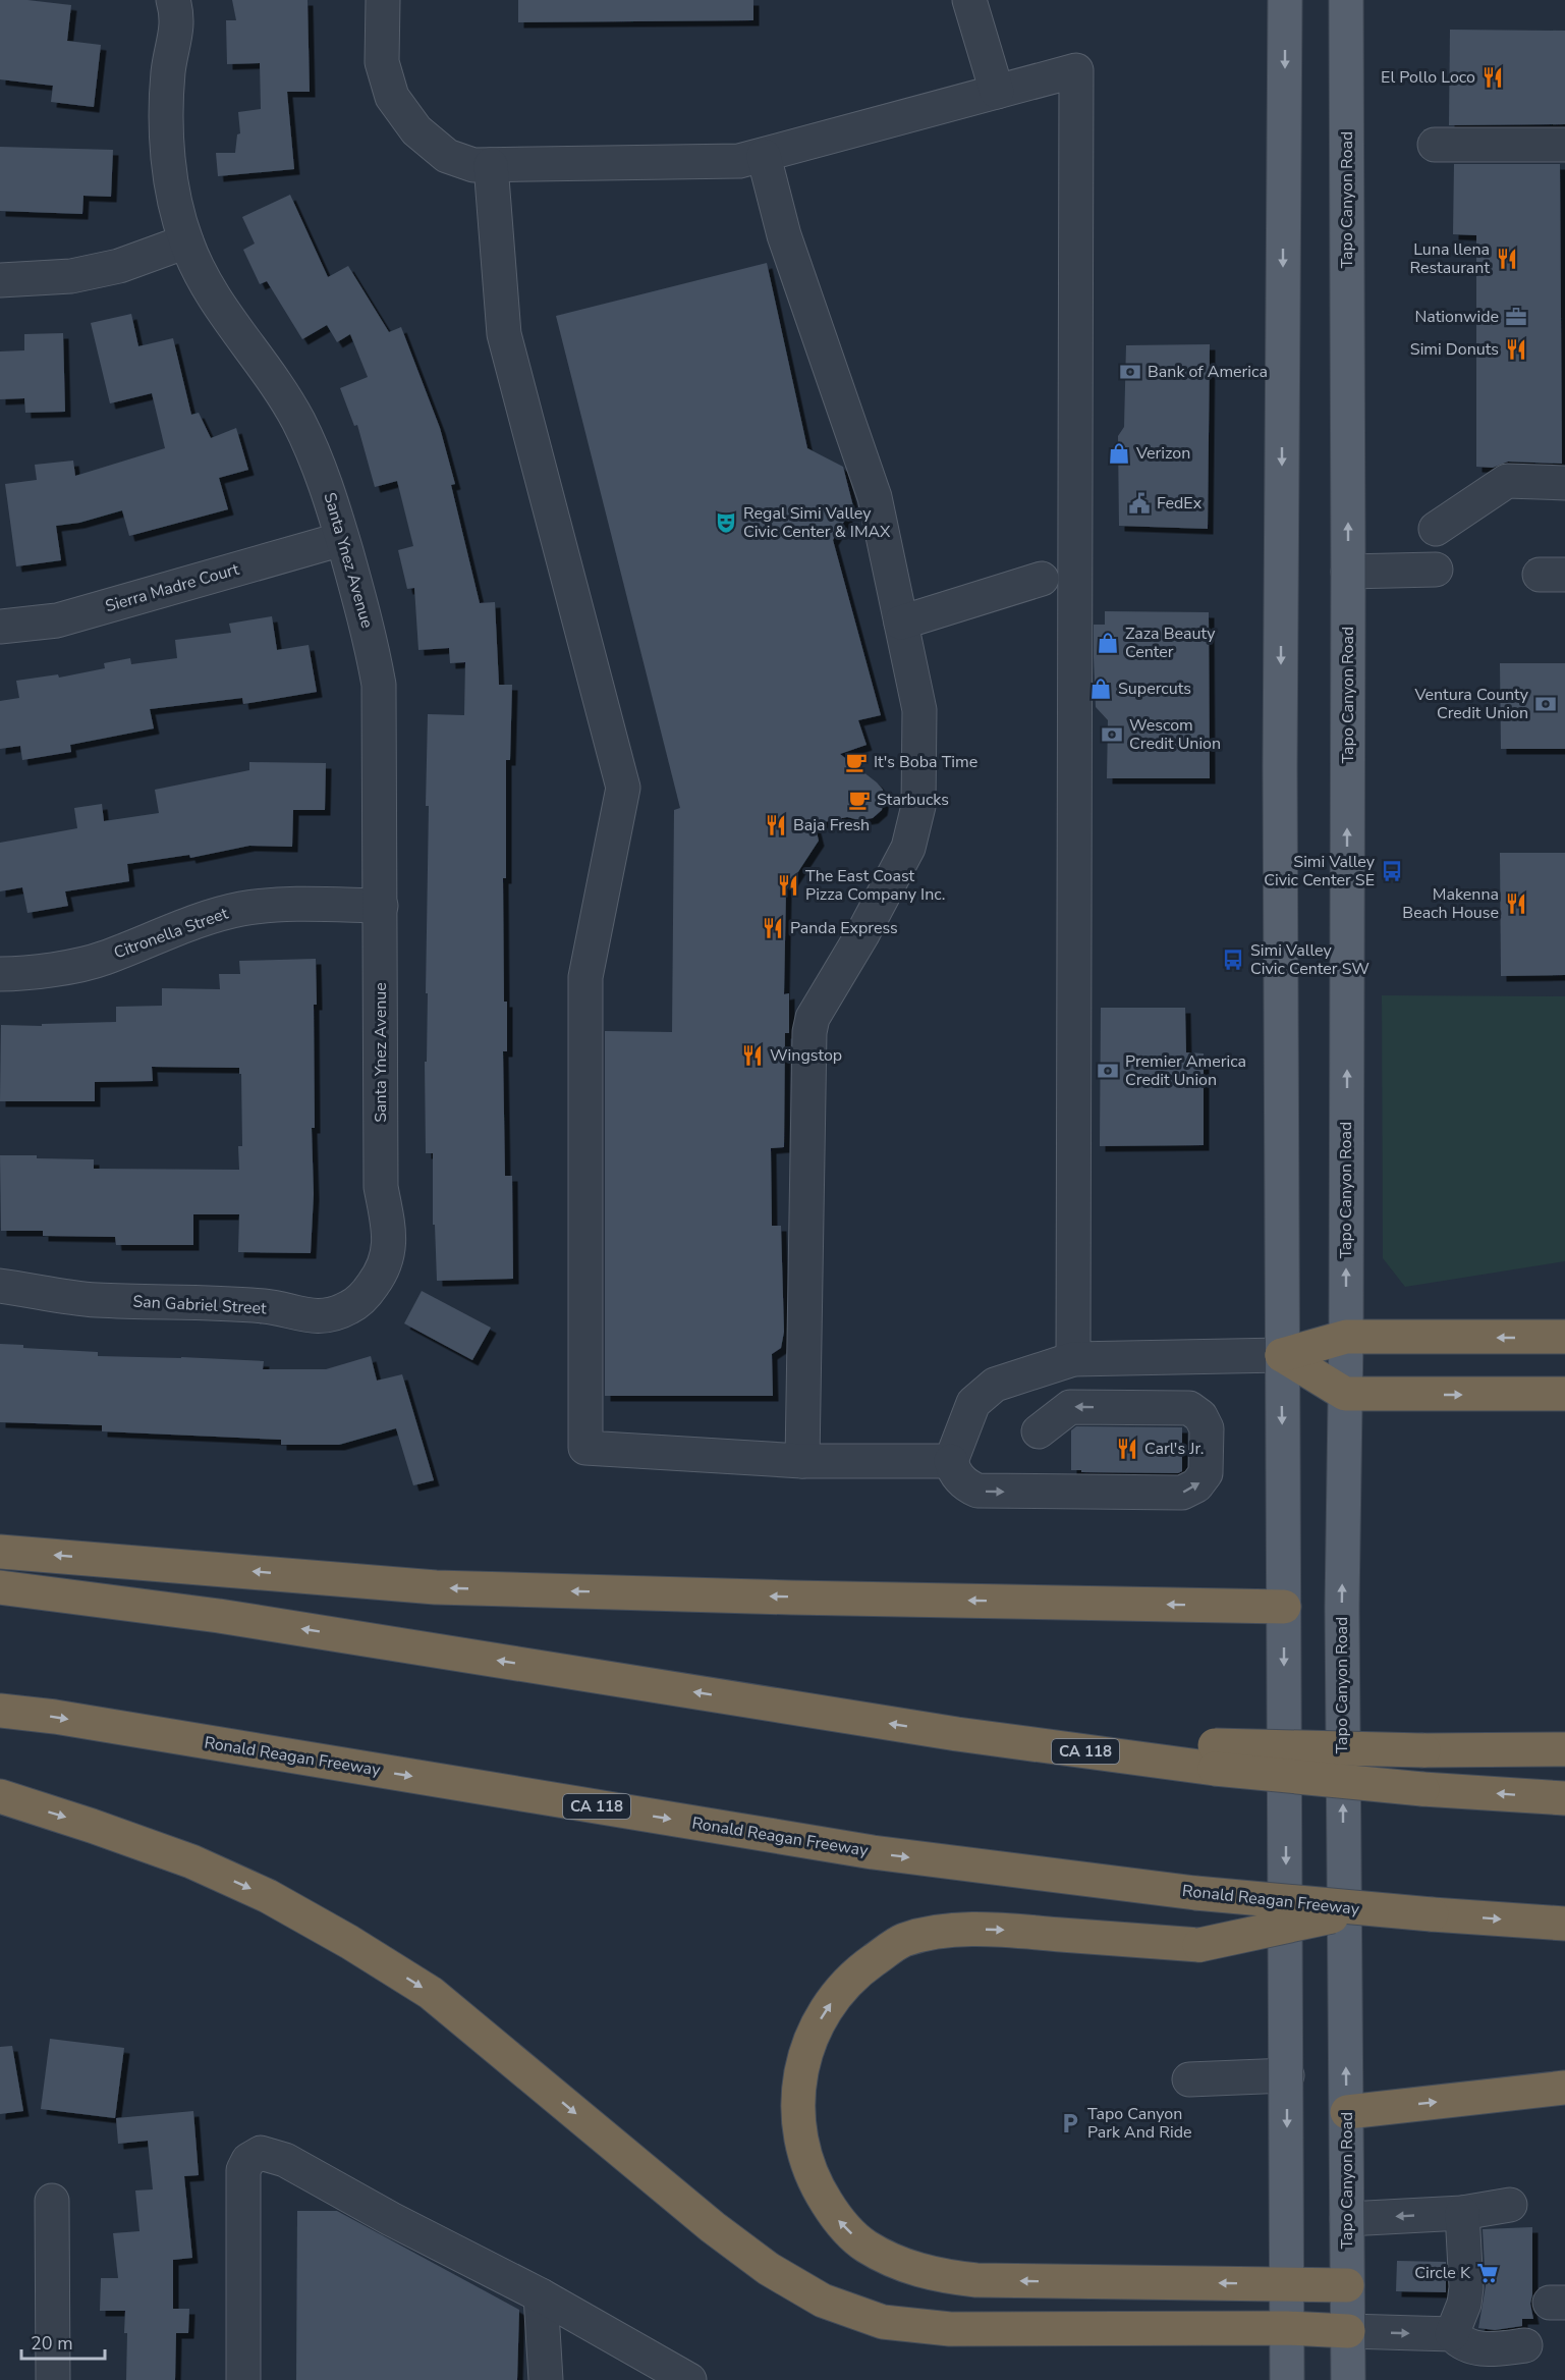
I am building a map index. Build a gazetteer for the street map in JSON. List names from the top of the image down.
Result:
{
  "streets": {
    "highway": ["CA 118", "Ronald Reagan Freeway"],
    "main road": ["Tapo Canyon Road"],
    "street": [
      "Santa Ynez Avenue",
      "Sierra Madre Court",
      "Citronella Street",
      "San Gabriel Street"
    ]
  },
  "crossings": [
    ["Santa Ynez Avenue", "Sierra Madre Court"],
    ["Santa Ynez Avenue", "Citronella Street"],
    ["Santa Ynez Avenue", "San Gabriel Street"]
  ],
  "places": {
    "restaurant": [
      "El Pollo Loco",
      "Luna llena Restaurant",
      "Simi Donuts",
      "Baja Fresh",
      "The East Coast Pizza Company Inc.",
      "Makenna Beach House",
      "Panda Express",
      "Wingstop",
      "Carl's Jr."
    ],
    "office": ["Nationwide"],
    "bank": [
      "Bank of America",
      "Ventura County Credit Union",
      "Wescom Credit Union",
      "Premier America Credit Union"
    ],
    "shop": ["Verizon", "Zaza Beauty Center", "Supercuts"],
    "public building": ["FedEx"],
    "theatre": ["Regal Simi Valley Civic Center & IMAX"],
    "cafe": ["It's Boba Time", "Starbucks"],
    "bus stop": ["Simi Valley Civic Center SE", "Simi Valley Civic Center SW"],
    "parking": ["Tapo Canyon Park And Ride"],
    "supermarket": ["Circle K"]
  },
  "scale_bar": "20 m"
}
